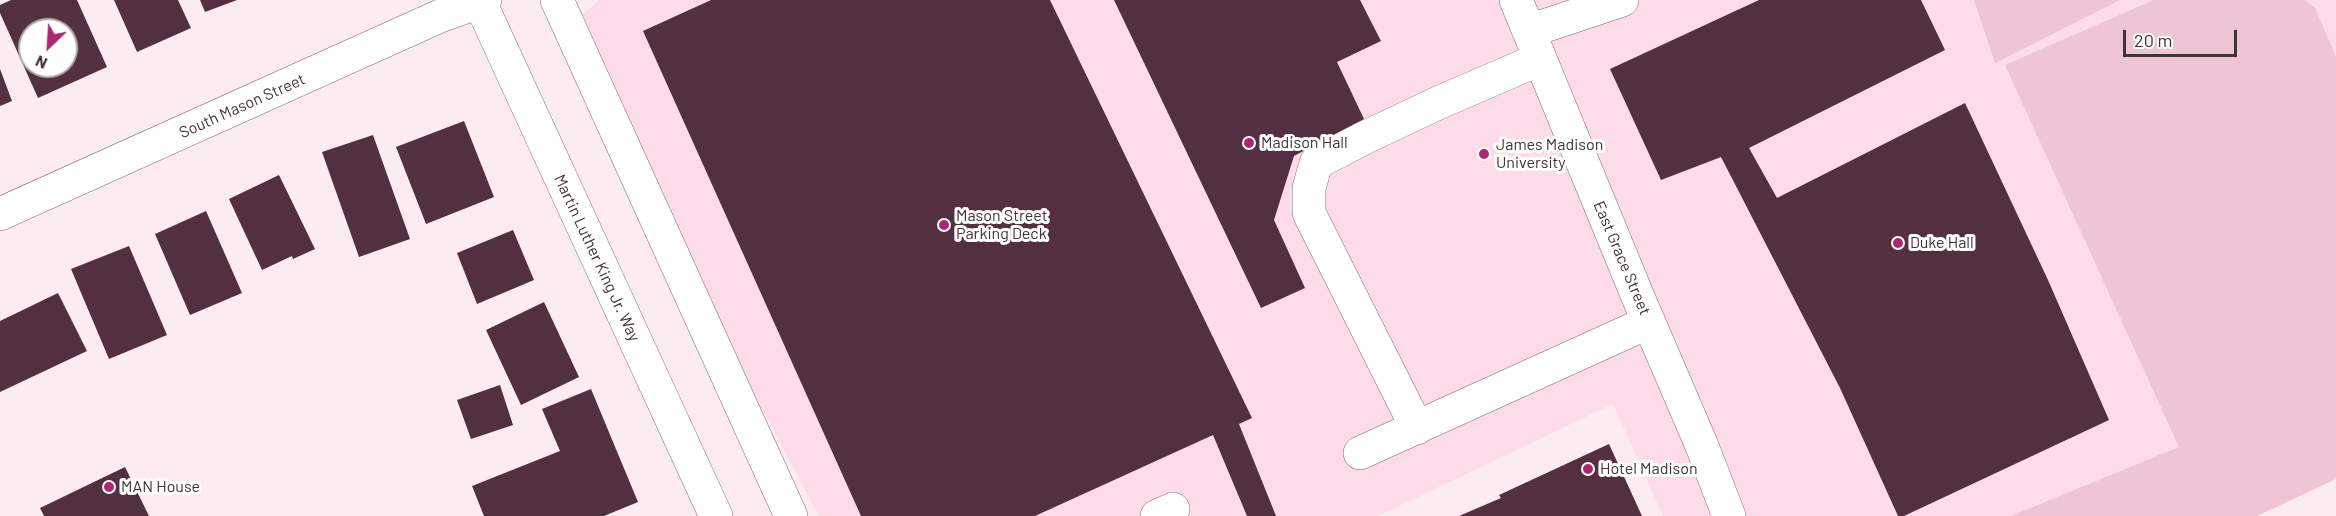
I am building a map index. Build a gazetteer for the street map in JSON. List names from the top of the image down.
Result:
{
  "streets": {
    "main road": ["South Mason Street", "Martin Luther King Jr. Way", "East Grace Street"]
  },
  "crossings": [
    ["South Mason Street", "Martin Luther King Jr. Way"]
  ],
  "places": [
    "Madison Hall",
    "James Madison University",
    "Mason Street Parking Deck",
    "Duke Hall",
    "Hotel Madison",
    "MAN House"
  ],
  "scale_bar": "20 m",
  "north": "bottom left"
}
